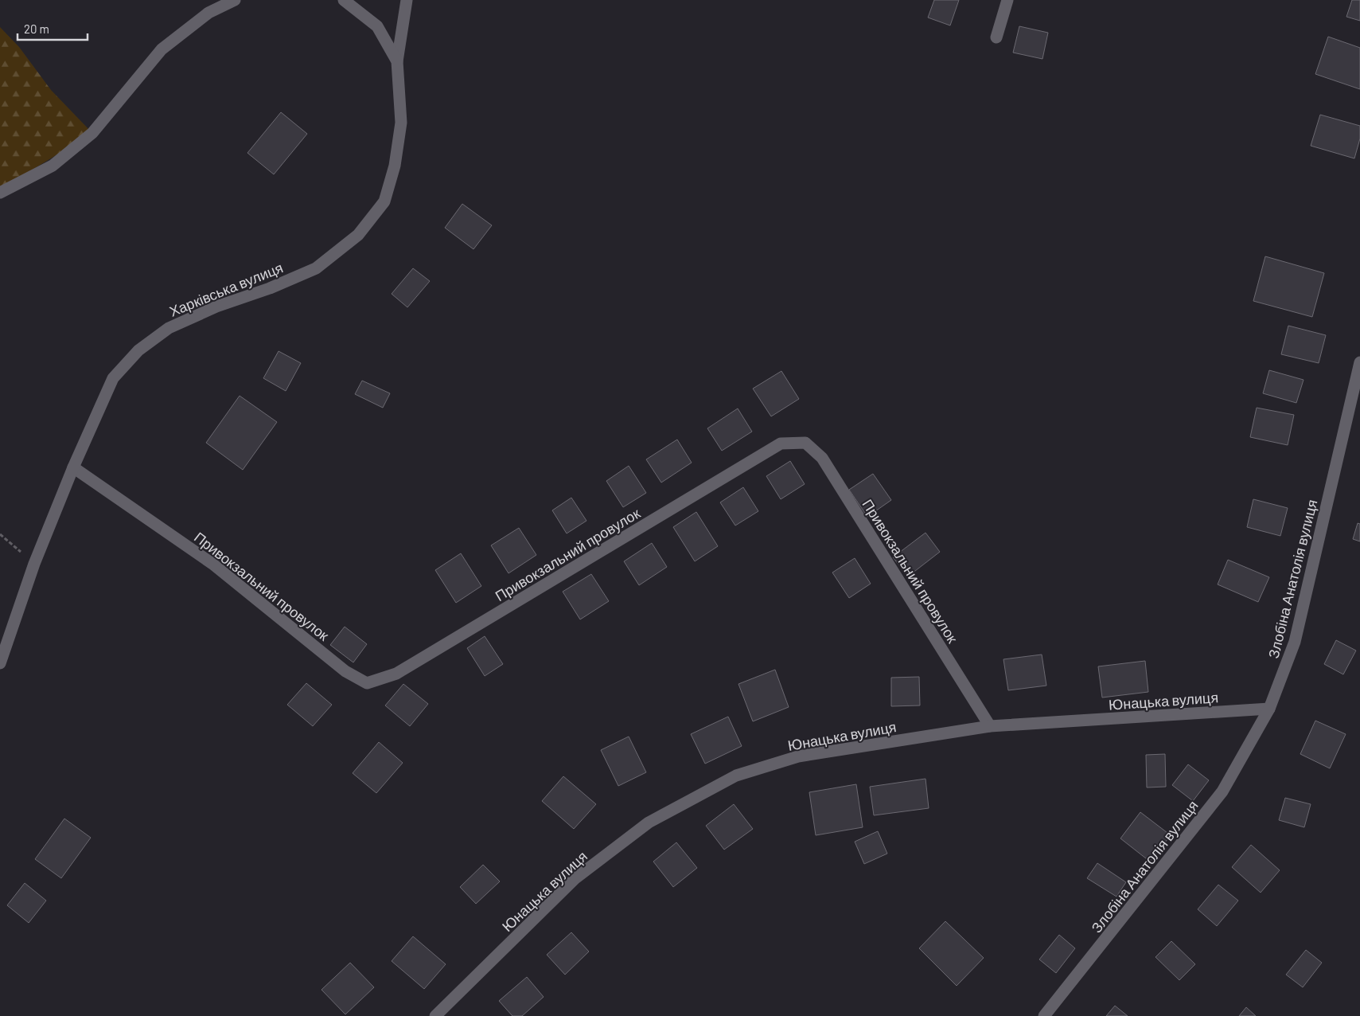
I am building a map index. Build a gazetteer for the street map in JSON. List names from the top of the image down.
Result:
{
  "streets": {
    "street": [
      "Харківська вулиця",
      "Привокзальний провулок",
      "Злобіна Анатолія вулиця",
      "Юнацька вулиця"
    ]
  },
  "crossings": [
    ["Харківська вулиця", "Привокзальний провулок"],
    ["Привокзальний провулок", "Юнацька вулиця"],
    ["Злобіна Анатолія вулиця", "Юнацька вулиця"]
  ],
  "scale_bar": "20 m"
}
